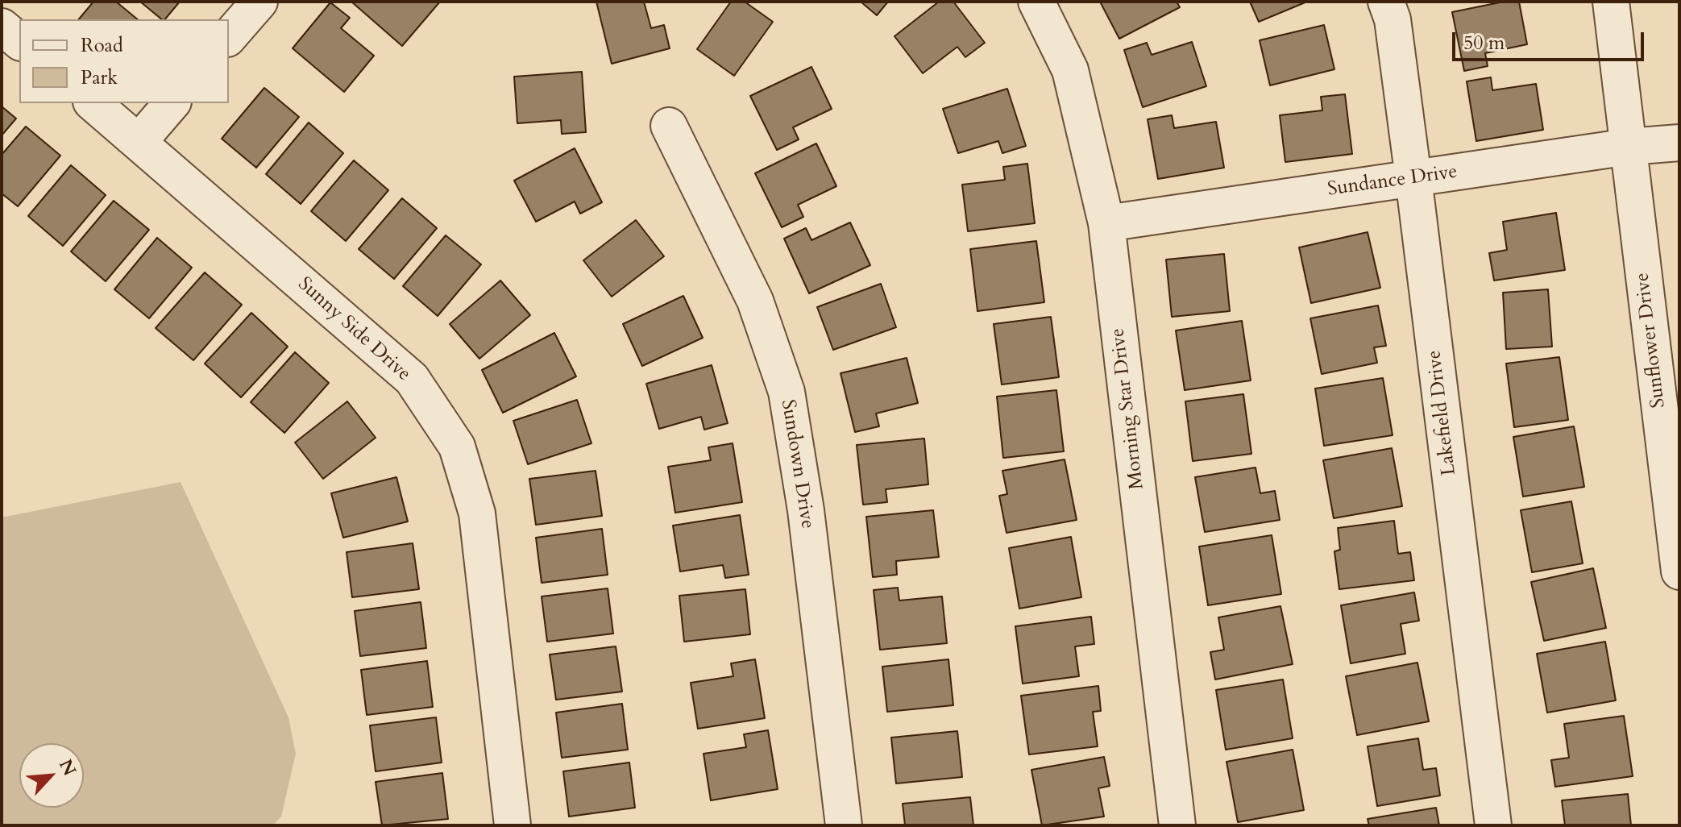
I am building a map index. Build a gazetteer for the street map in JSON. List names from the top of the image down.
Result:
{
  "streets": {
    "street": [
      "Sundance Drive",
      "Sunny Side Drive",
      "Sunflower Drive",
      "Morning Star Drive",
      "Lakefield Drive",
      "Sundown Drive"
    ]
  },
  "crossings": [
    ["Sundance Drive", "Sunflower Drive"],
    ["Sundance Drive", "Morning Star Drive"],
    ["Sundance Drive", "Lakefield Drive"]
  ],
  "legend": ["Road", "Park"],
  "scale_bar": "50 m",
  "north": "top right"
}
